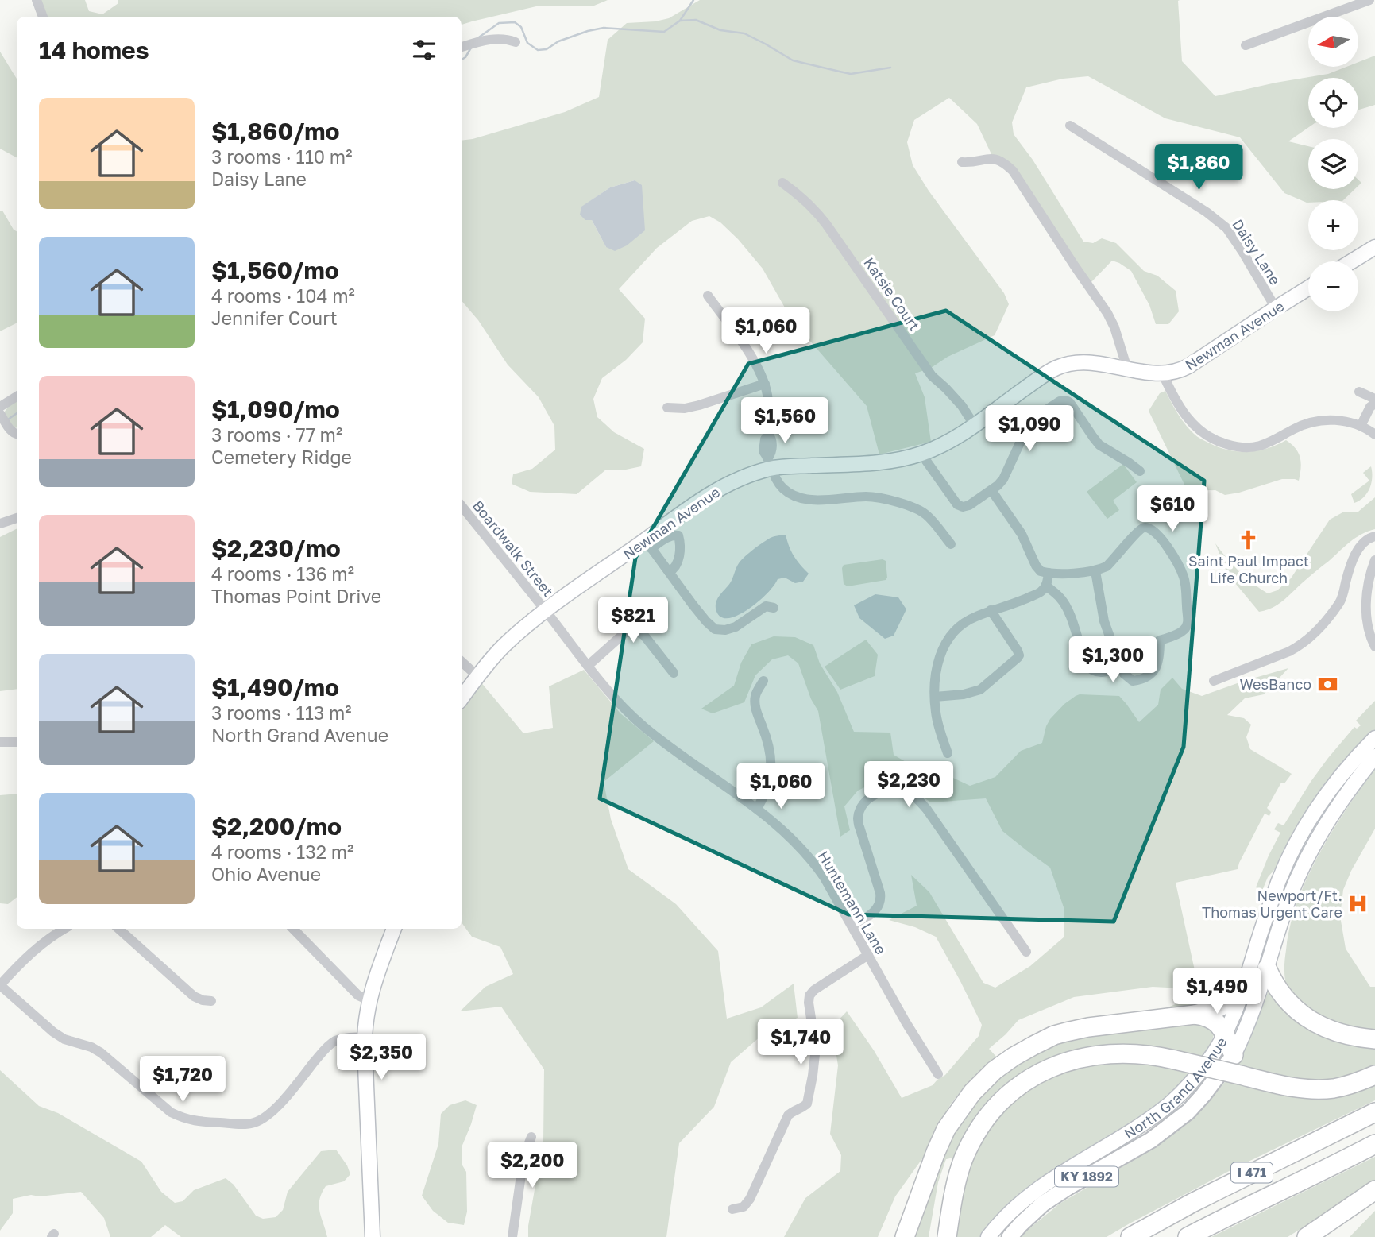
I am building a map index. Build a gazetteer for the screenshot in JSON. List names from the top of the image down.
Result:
{
  "streets": {
    "highway": ["I 471"],
    "main road": ["North Grand Avenue", "KY 1892"],
    "street": [
      "Daisy Lane",
      "Katsie Court",
      "Newman Avenue",
      "Boardwalk Street",
      "Huntemann Lane"
    ]
  },
  "crossings": [
    ["Daisy Lane", "Newman Avenue"],
    ["Katsie Court", "Newman Avenue"],
    ["Newman Avenue", "Boardwalk Street"],
    ["Newman Avenue", "Huntemann Lane"],
    ["Boardwalk Street", "Huntemann Lane"]
  ],
  "places": {
    "church": ["Saint Paul Impact Life Church"],
    "bank": ["WesBanco"],
    "hospital": ["Newport/Ft. Thomas Urgent Care"]
  },
  "north": "left",
  "page": {
    "map_buttons": ["+", "−"],
    "heading": "14 homes",
    "list": [
      {
        "name": "$1,860/mo",
        "note": "3 rooms · 110 m² · Daisy Lane"
      },
      {
        "name": "$1,560/mo",
        "note": "4 rooms · 104 m² · Jennifer Court"
      },
      {
        "name": "$1,090/mo",
        "note": "3 rooms · 77 m² · Cemetery Ridge"
      },
      {
        "name": "$2,230/mo",
        "note": "4 rooms · 136 m² · Thomas Point Drive"
      },
      {
        "name": "$1,490/mo",
        "note": "3 rooms · 113 m² · North Grand Avenue"
      },
      {
        "name": "$2,200/mo",
        "note": "4 rooms · 132 m² · Ohio Avenue"
      }
    ],
    "price": [
      "$1,860",
      "$1,060",
      "$1,560",
      "$1,090",
      "$610",
      "$821",
      "$1,300",
      "$2,230",
      "$1,060",
      "$1,490",
      "$1,740",
      "$2,350",
      "$1,720",
      "$2,200"
    ]
  }
}
